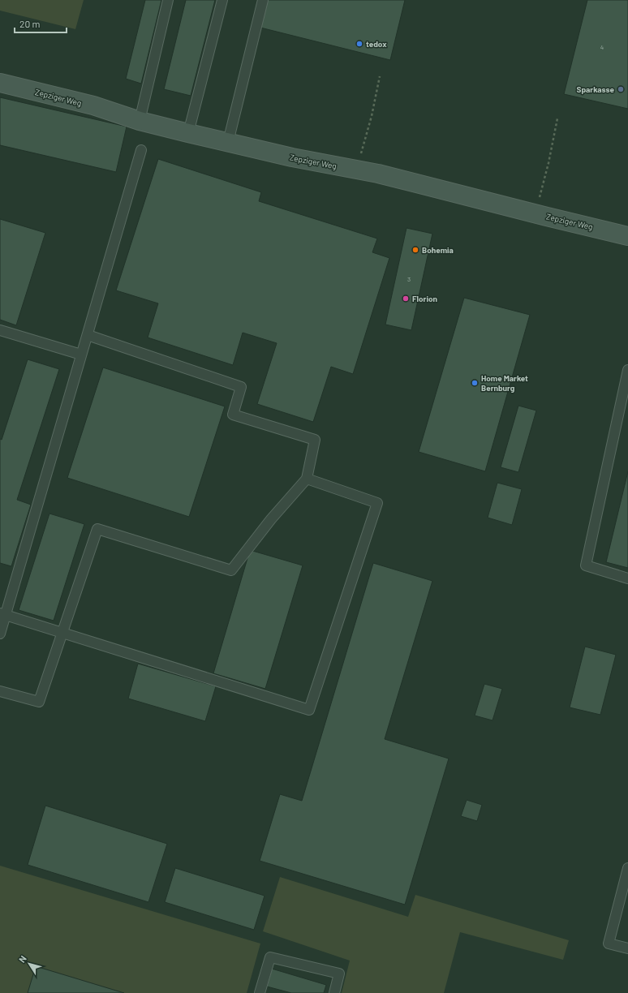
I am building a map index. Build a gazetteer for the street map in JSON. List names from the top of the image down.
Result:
{
  "streets": {
    "street": ["Zepziger Weg"]
  },
  "places": [
    "tedox",
    "Sparkasse",
    "Bohemia",
    "Florion",
    "Home Market Bernburg"
  ],
  "house_numbers": ["4", "3"],
  "scale_bar": "20 m",
  "north": "top left"
}
